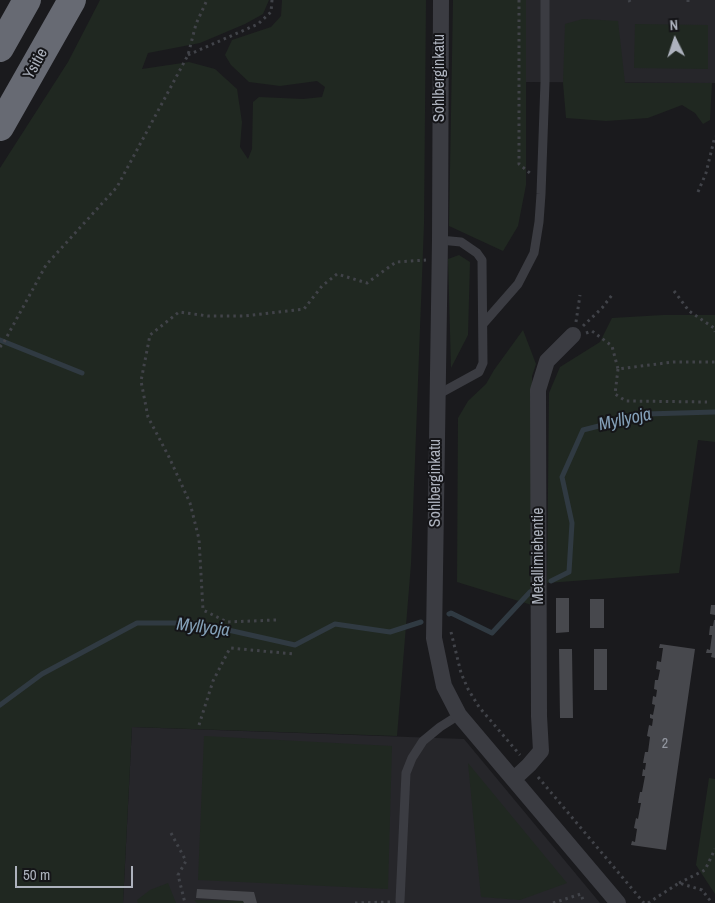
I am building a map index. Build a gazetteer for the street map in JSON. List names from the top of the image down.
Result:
{
  "streets": {
    "highway": ["Ysitie"],
    "street": ["Sohlberginkatu", "Metallimiehentie"]
  },
  "crossings": [
    ["Sohlberginkatu", "Metallimiehentie"]
  ],
  "water": ["Myllyoja"],
  "house_numbers": ["2"],
  "scale_bar": "50 m",
  "north": "top"
}
